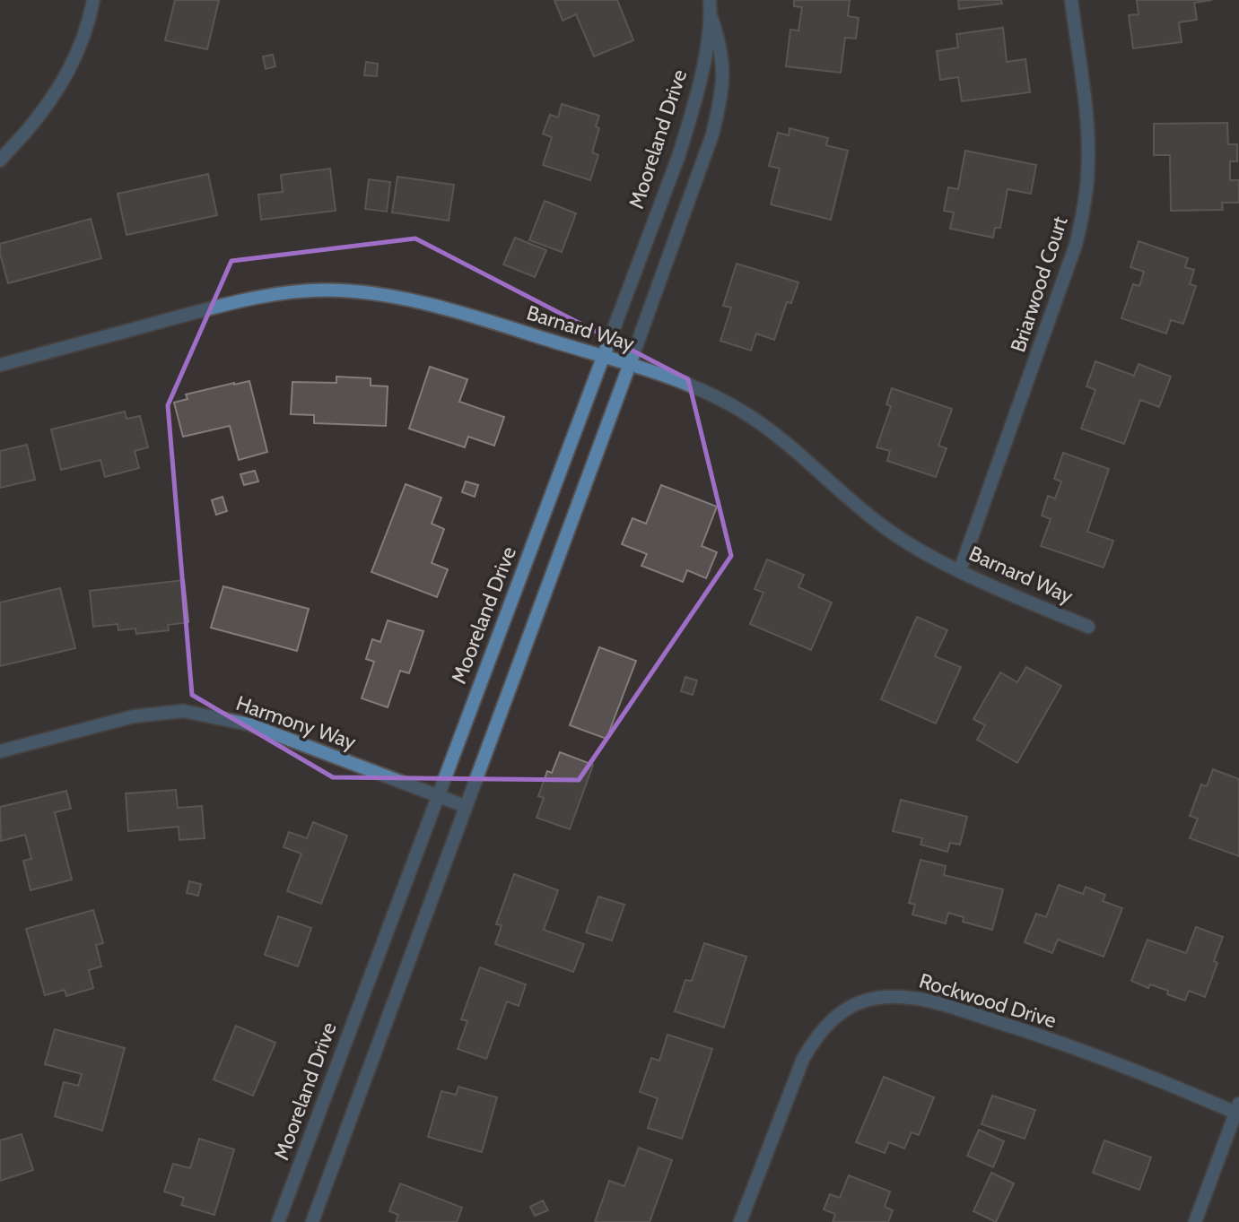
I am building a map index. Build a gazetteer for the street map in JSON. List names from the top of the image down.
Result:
{
  "streets": {
    "street": [
      "Mooreland Drive",
      "Briarwood Court",
      "Barnard Way",
      "Harmony Way",
      "Rockwood Drive"
    ]
  },
  "crossings": [
    ["Mooreland Drive", "Barnard Way"],
    ["Mooreland Drive", "Harmony Way"],
    ["Briarwood Court", "Barnard Way"]
  ]
}
